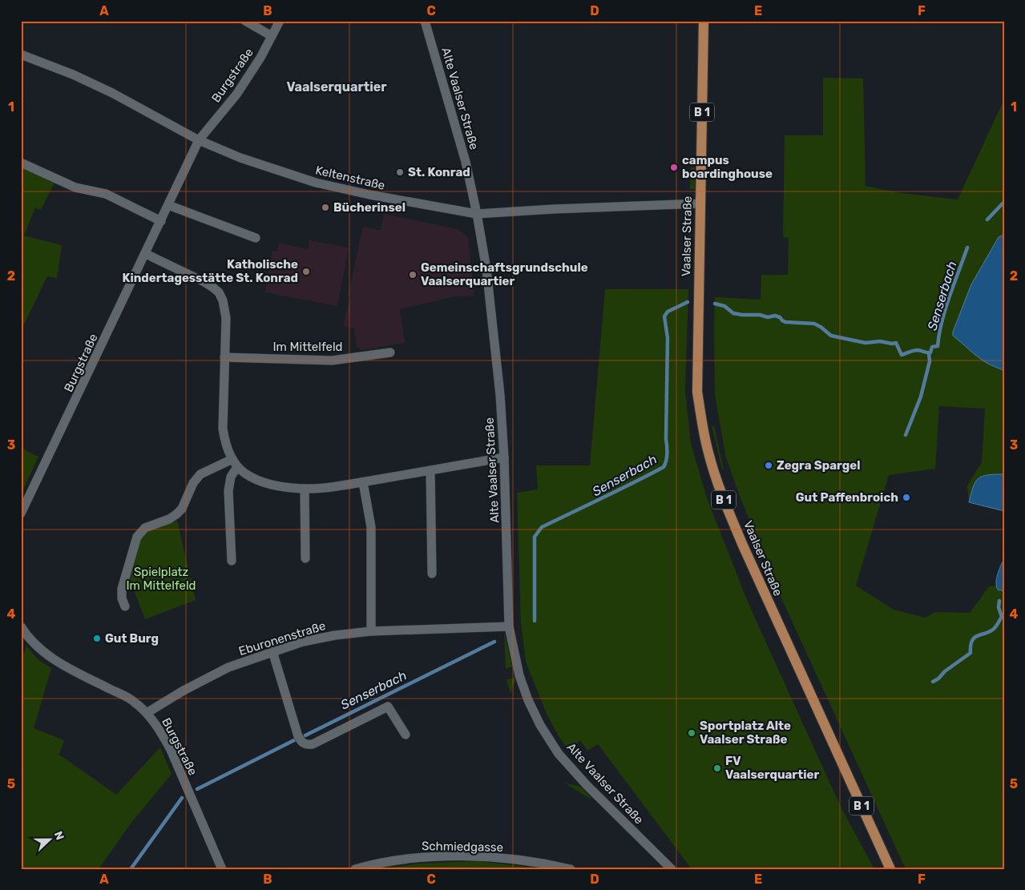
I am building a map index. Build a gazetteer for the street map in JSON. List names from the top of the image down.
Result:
{
  "streets": {
    "main road": ["B 1", "Vaalser Straße"],
    "street": [
      "Burgstraße",
      "Alte Vaalser Straße",
      "Keltenstraße",
      "Im Mittelfeld",
      "Eburonenstraße",
      "Schmiedgasse"
    ]
  },
  "crossings": [
    ["Burgstraße", "Keltenstraße"],
    ["Burgstraße", "Eburonenstraße"],
    ["Alte Vaalser Straße", "Keltenstraße"],
    ["Alte Vaalser Straße", "Eburonenstraße"],
    ["Keltenstraße", "Vaalser Straße"]
  ],
  "districts": ["Vaalserquartier"],
  "water": ["Senserbach"],
  "parks": ["Spielplatz Im Mittelfeld"],
  "places": [
    "campus boardinghouse",
    "St. Konrad",
    "Bücherinsel",
    "Katholische Kindertagesstätte St. Konrad",
    "Gemeinschaftsgrundschule Vaalserquartier",
    "Zegra Spargel",
    "Gut Paffenbroich",
    "Gut Burg",
    "Sportplatz Alte Vaalser Straße",
    "FV Vaalserquartier"
  ],
  "north": "right",
  "grid": {
    "columns": [
      "A",
      "B",
      "C",
      "D",
      "E",
      "F"
    ],
    "rows": [
      "1",
      "2",
      "3",
      "4",
      "5"
    ]
  }
}
